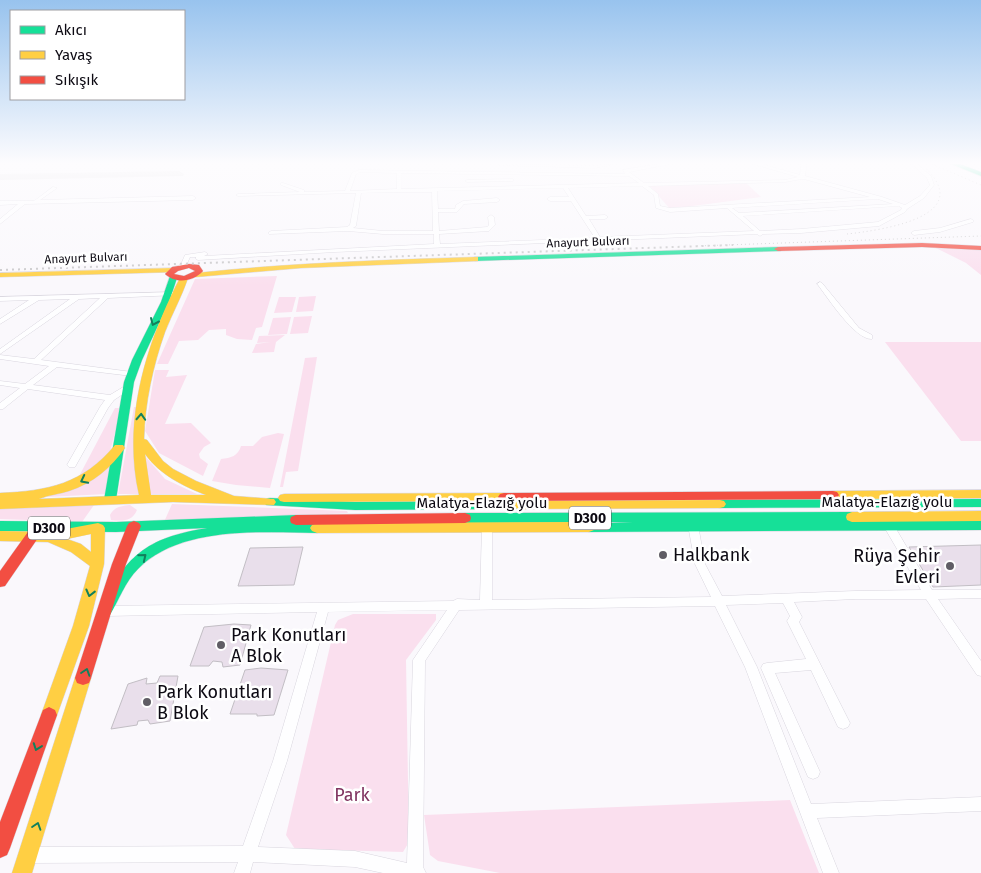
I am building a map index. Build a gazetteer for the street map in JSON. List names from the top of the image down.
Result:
{
  "streets": {
    "main road": ["Anayurt Bulvarı", "Malatya-Elazığ yolu", "D300"]
  },
  "crossings": [
    ["Malatya-Elazığ yolu", "D300"]
  ],
  "parks": ["Park"],
  "places": [
    "Halkbank",
    "Rüya Şehir Evleri",
    "Park Konutları A Blok",
    "Park Konutları B Blok"
  ],
  "legend": ["Akıcı", "Yavaş", "Sıkışık"]
}
